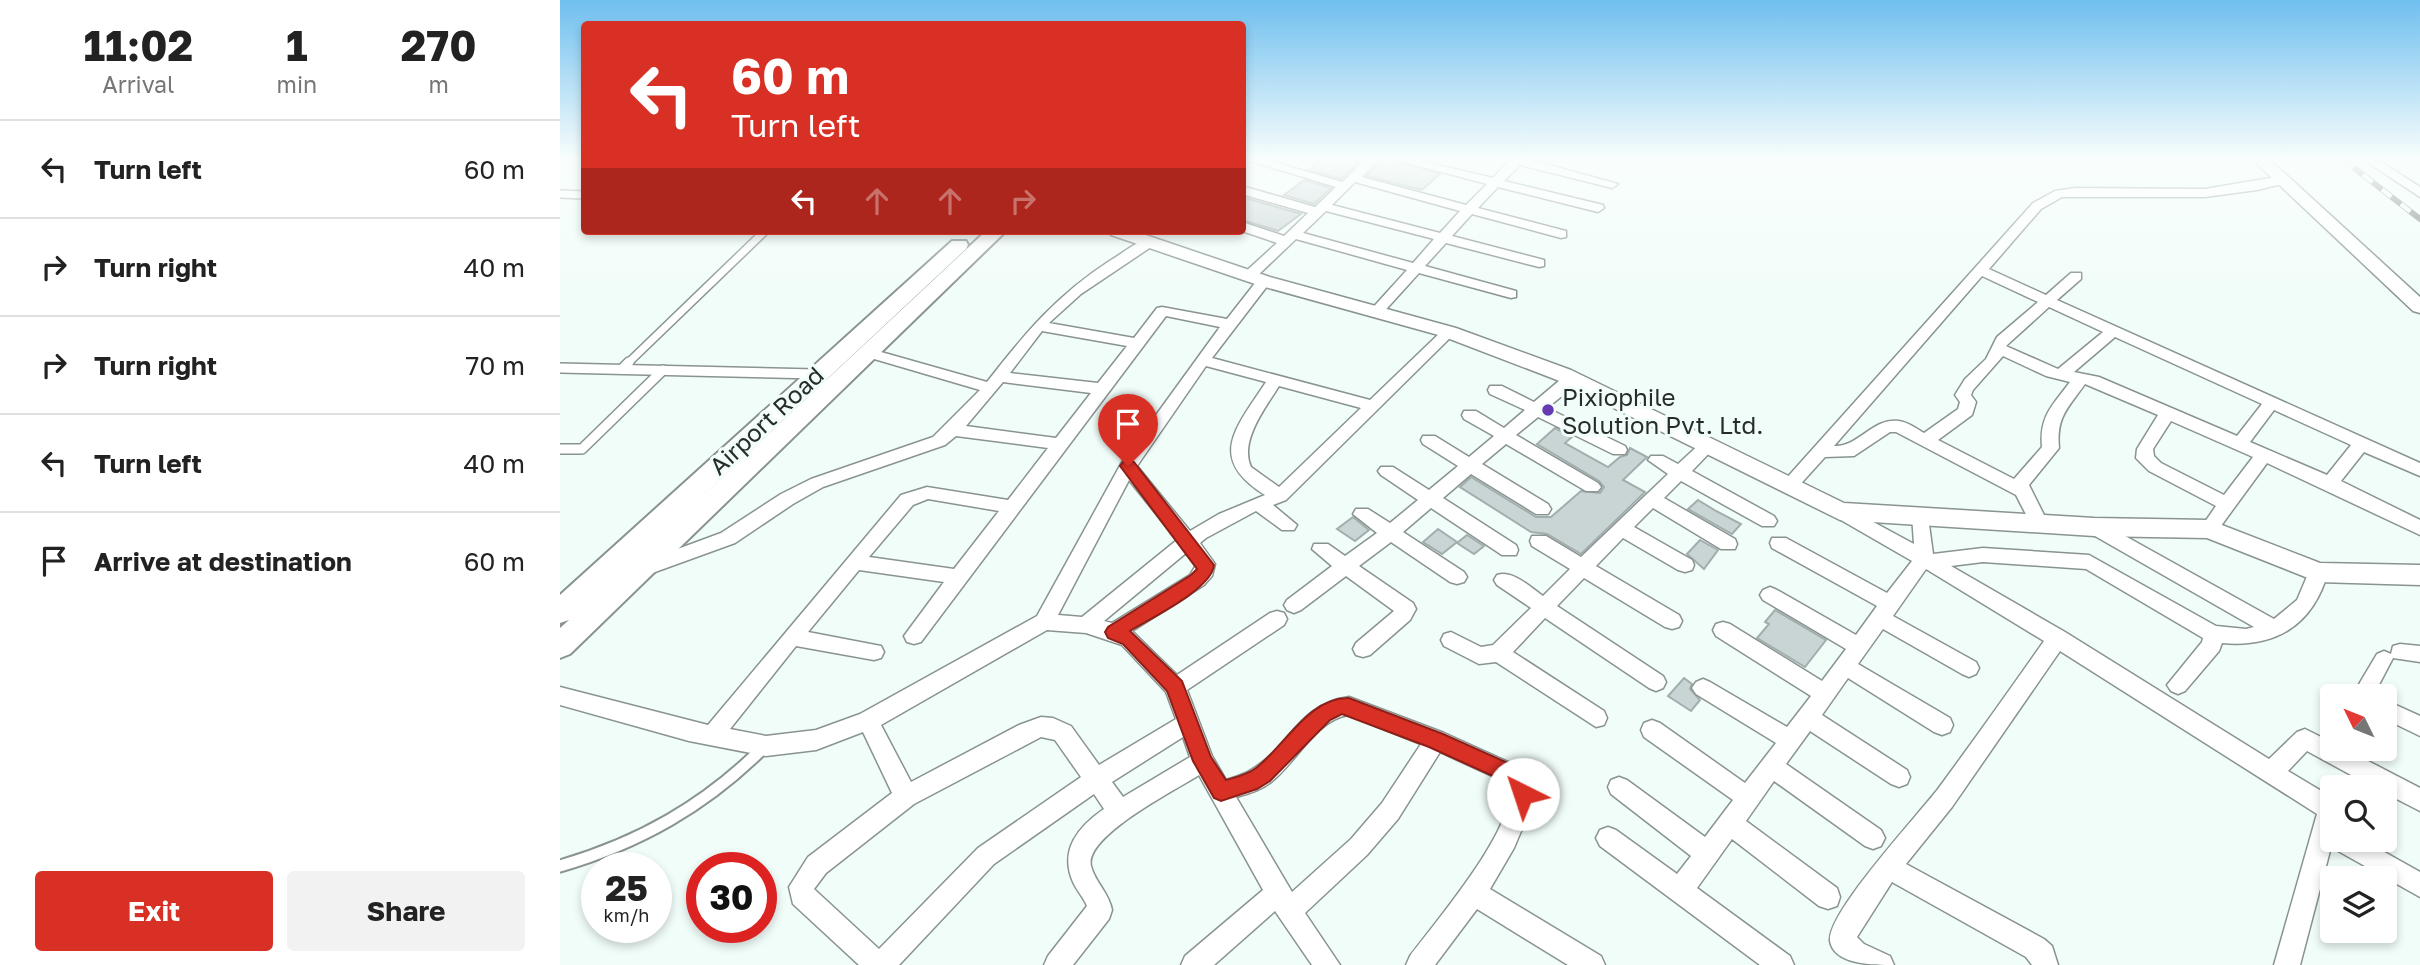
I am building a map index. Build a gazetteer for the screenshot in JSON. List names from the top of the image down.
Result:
{
  "streets": {
    "main road": ["Airport Road"]
  },
  "places": ["Pixiophile Solution Pvt. Ltd."],
  "north": "top left",
  "page": {
    "eta": [
      "11:02",
      "Arrival",
      "1",
      "min",
      "270",
      "m"
    ],
    "turn": ["60 m", "Turn left"],
    "list": [
      {
        "name": "Turn left",
        "value": "60 m"
      },
      {
        "name": "Turn right",
        "value": "40 m"
      },
      {
        "name": "Turn right",
        "value": "70 m"
      },
      {
        "name": "Turn left",
        "value": "40 m"
      },
      {
        "name": "Arrive at destination",
        "value": "60 m"
      }
    ],
    "speed": "25 km/h",
    "limit": "30",
    "buttons": ["Exit", "Share"]
  }
}
